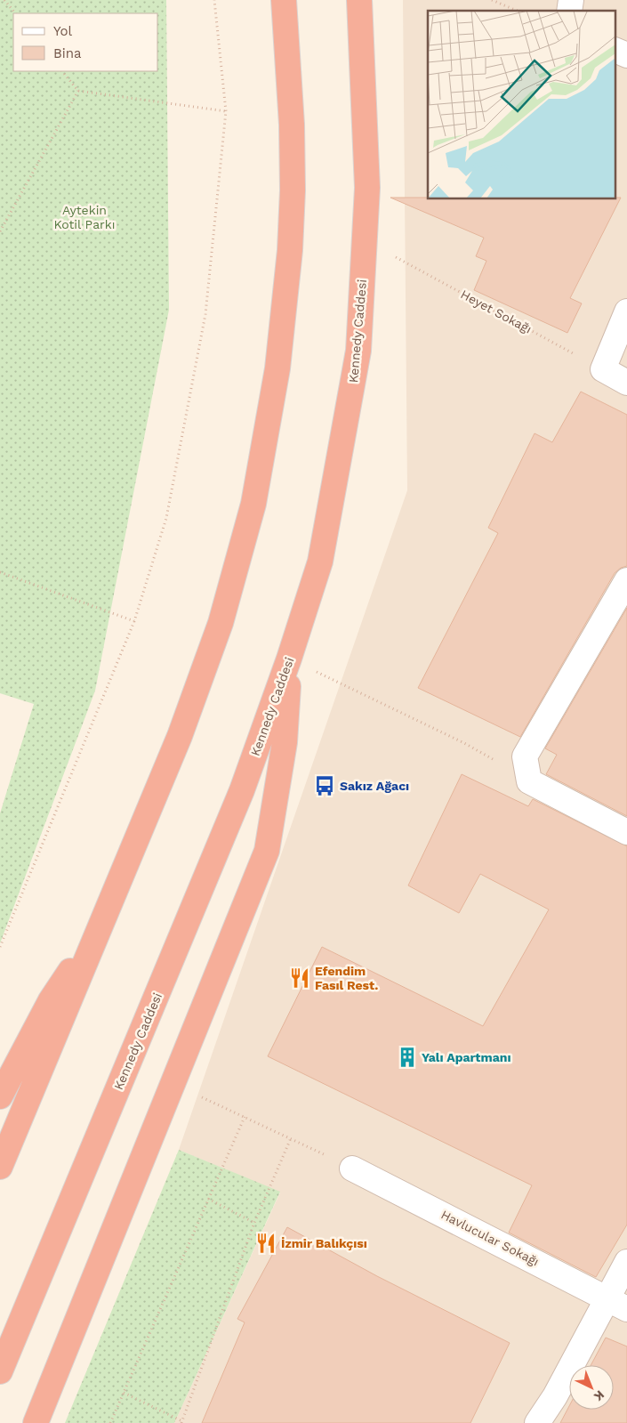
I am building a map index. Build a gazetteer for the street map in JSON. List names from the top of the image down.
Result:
{
  "streets": {
    "highway": ["Kennedy Caddesi"],
    "street": ["Havlucular Sokağı"],
    "path": ["Heyet Sokağı"]
  },
  "crossings": [
    ["Heyet Sokağı", "Kennedy Caddesi"]
  ],
  "parks": ["Aytekin Kotil Parkı"],
  "places": {
    "bus stop": ["Sakız Ağacı"],
    "restaurant": ["Efendim Fasıl Rest.", "İzmir Balıkçısı"],
    "building": ["Yalı Apartmanı"]
  },
  "legend": ["Yol", "Bina"],
  "north": "bottom right"
}
